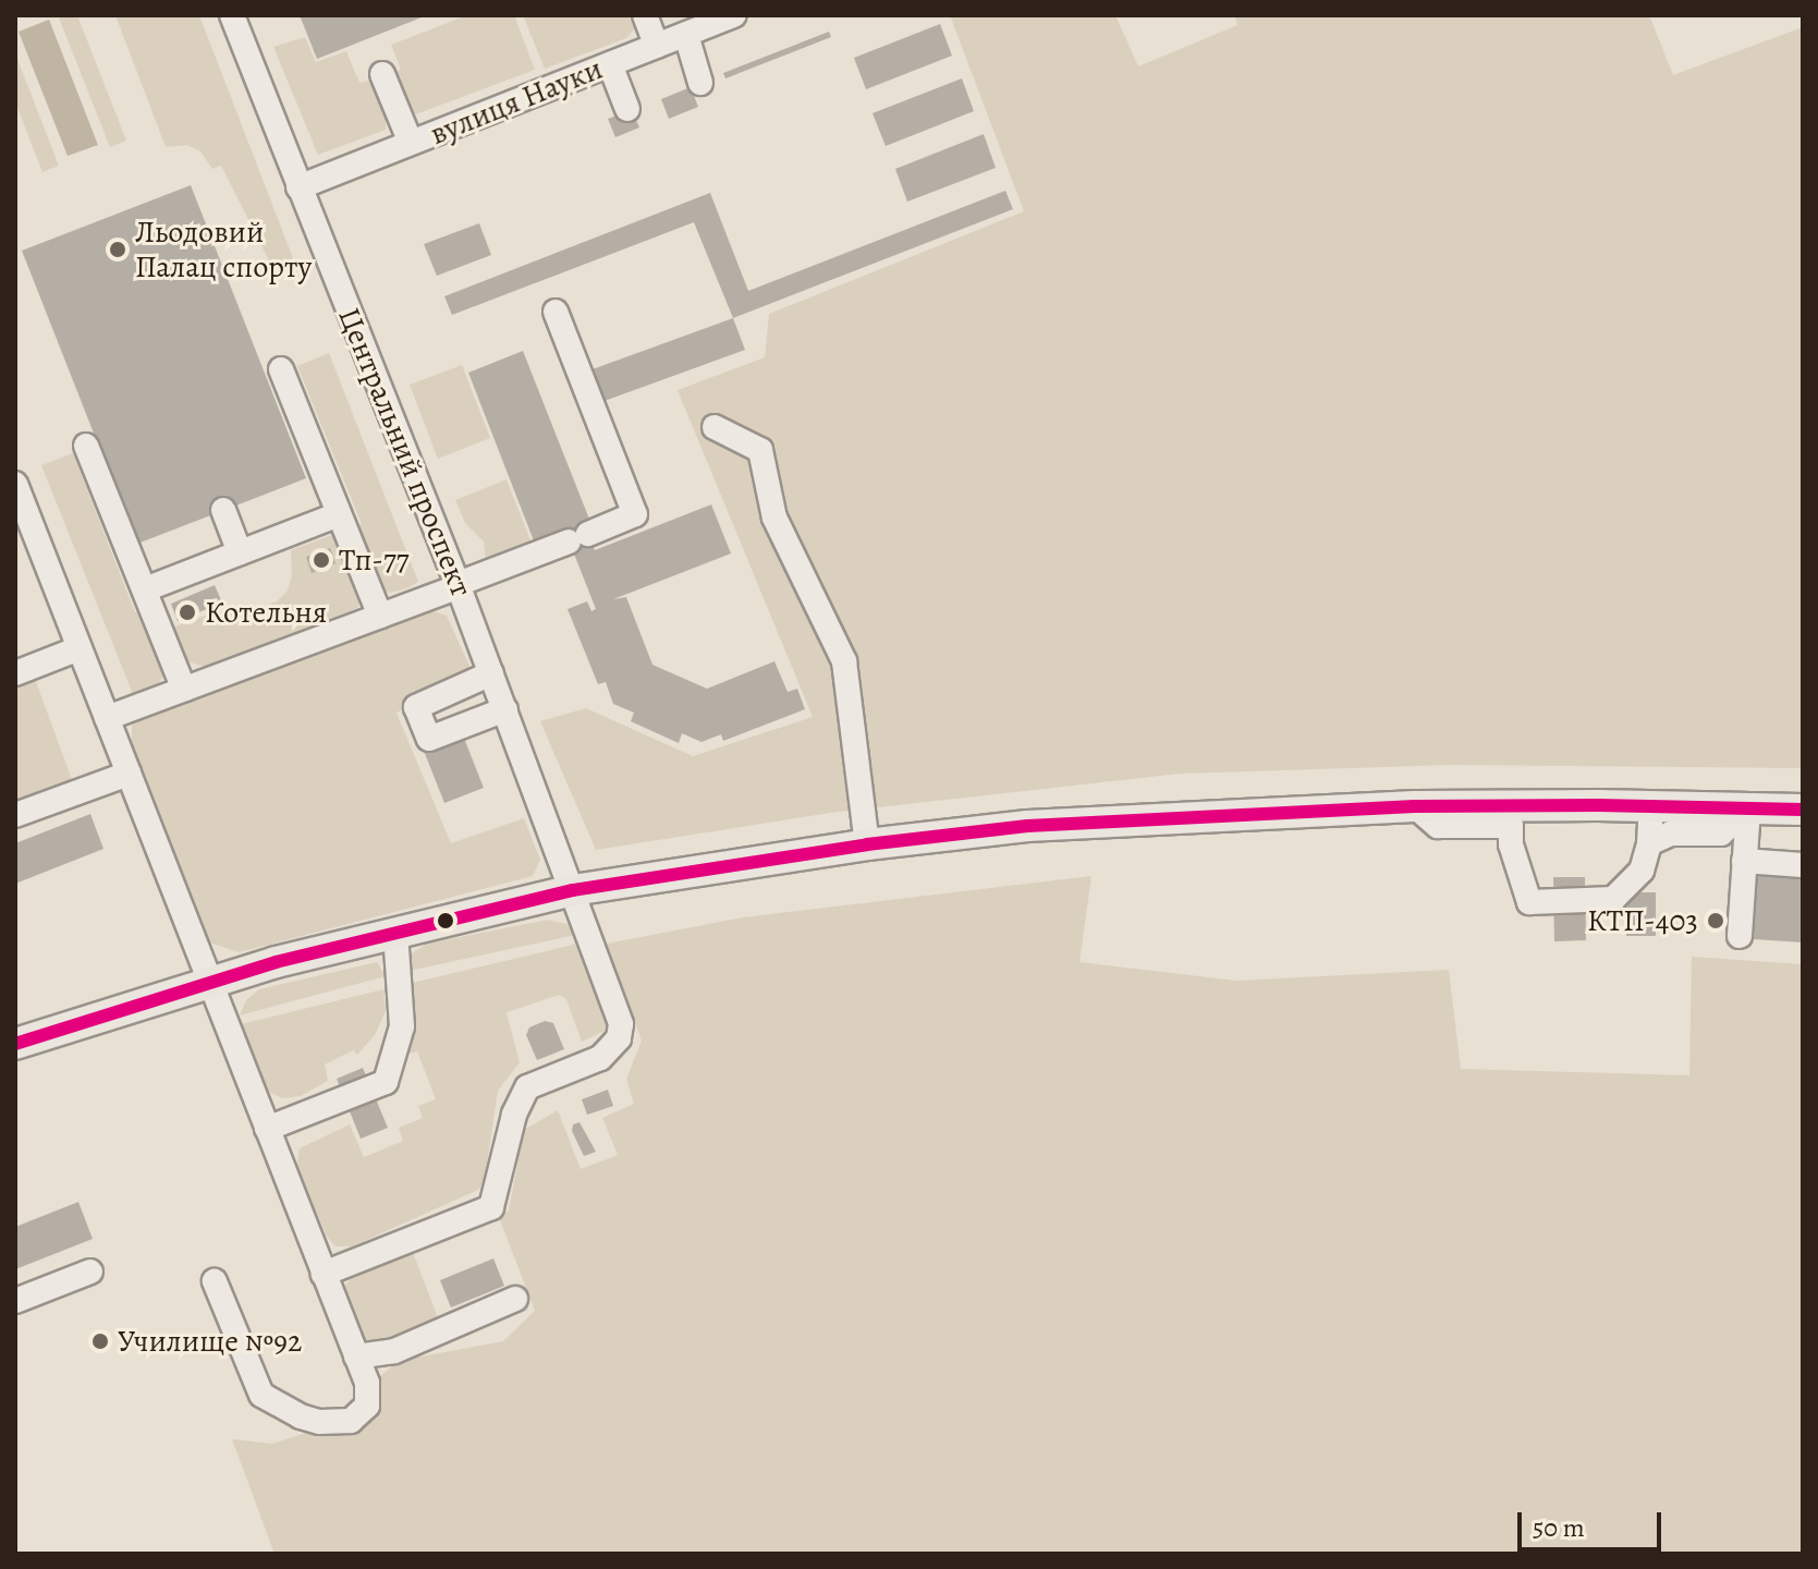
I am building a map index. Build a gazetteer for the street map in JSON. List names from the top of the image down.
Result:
{
  "streets": {
    "street": ["вулиця Науки", "Центральний проспект"]
  },
  "crossings": [
    ["вулиця Науки", "Центральний проспект"]
  ],
  "places": [
    "Льодовий Палац спорту",
    "Тп-77",
    "Котельня",
    "КТП-403",
    "Училище №92"
  ],
  "scale_bar": "50 m"
}
